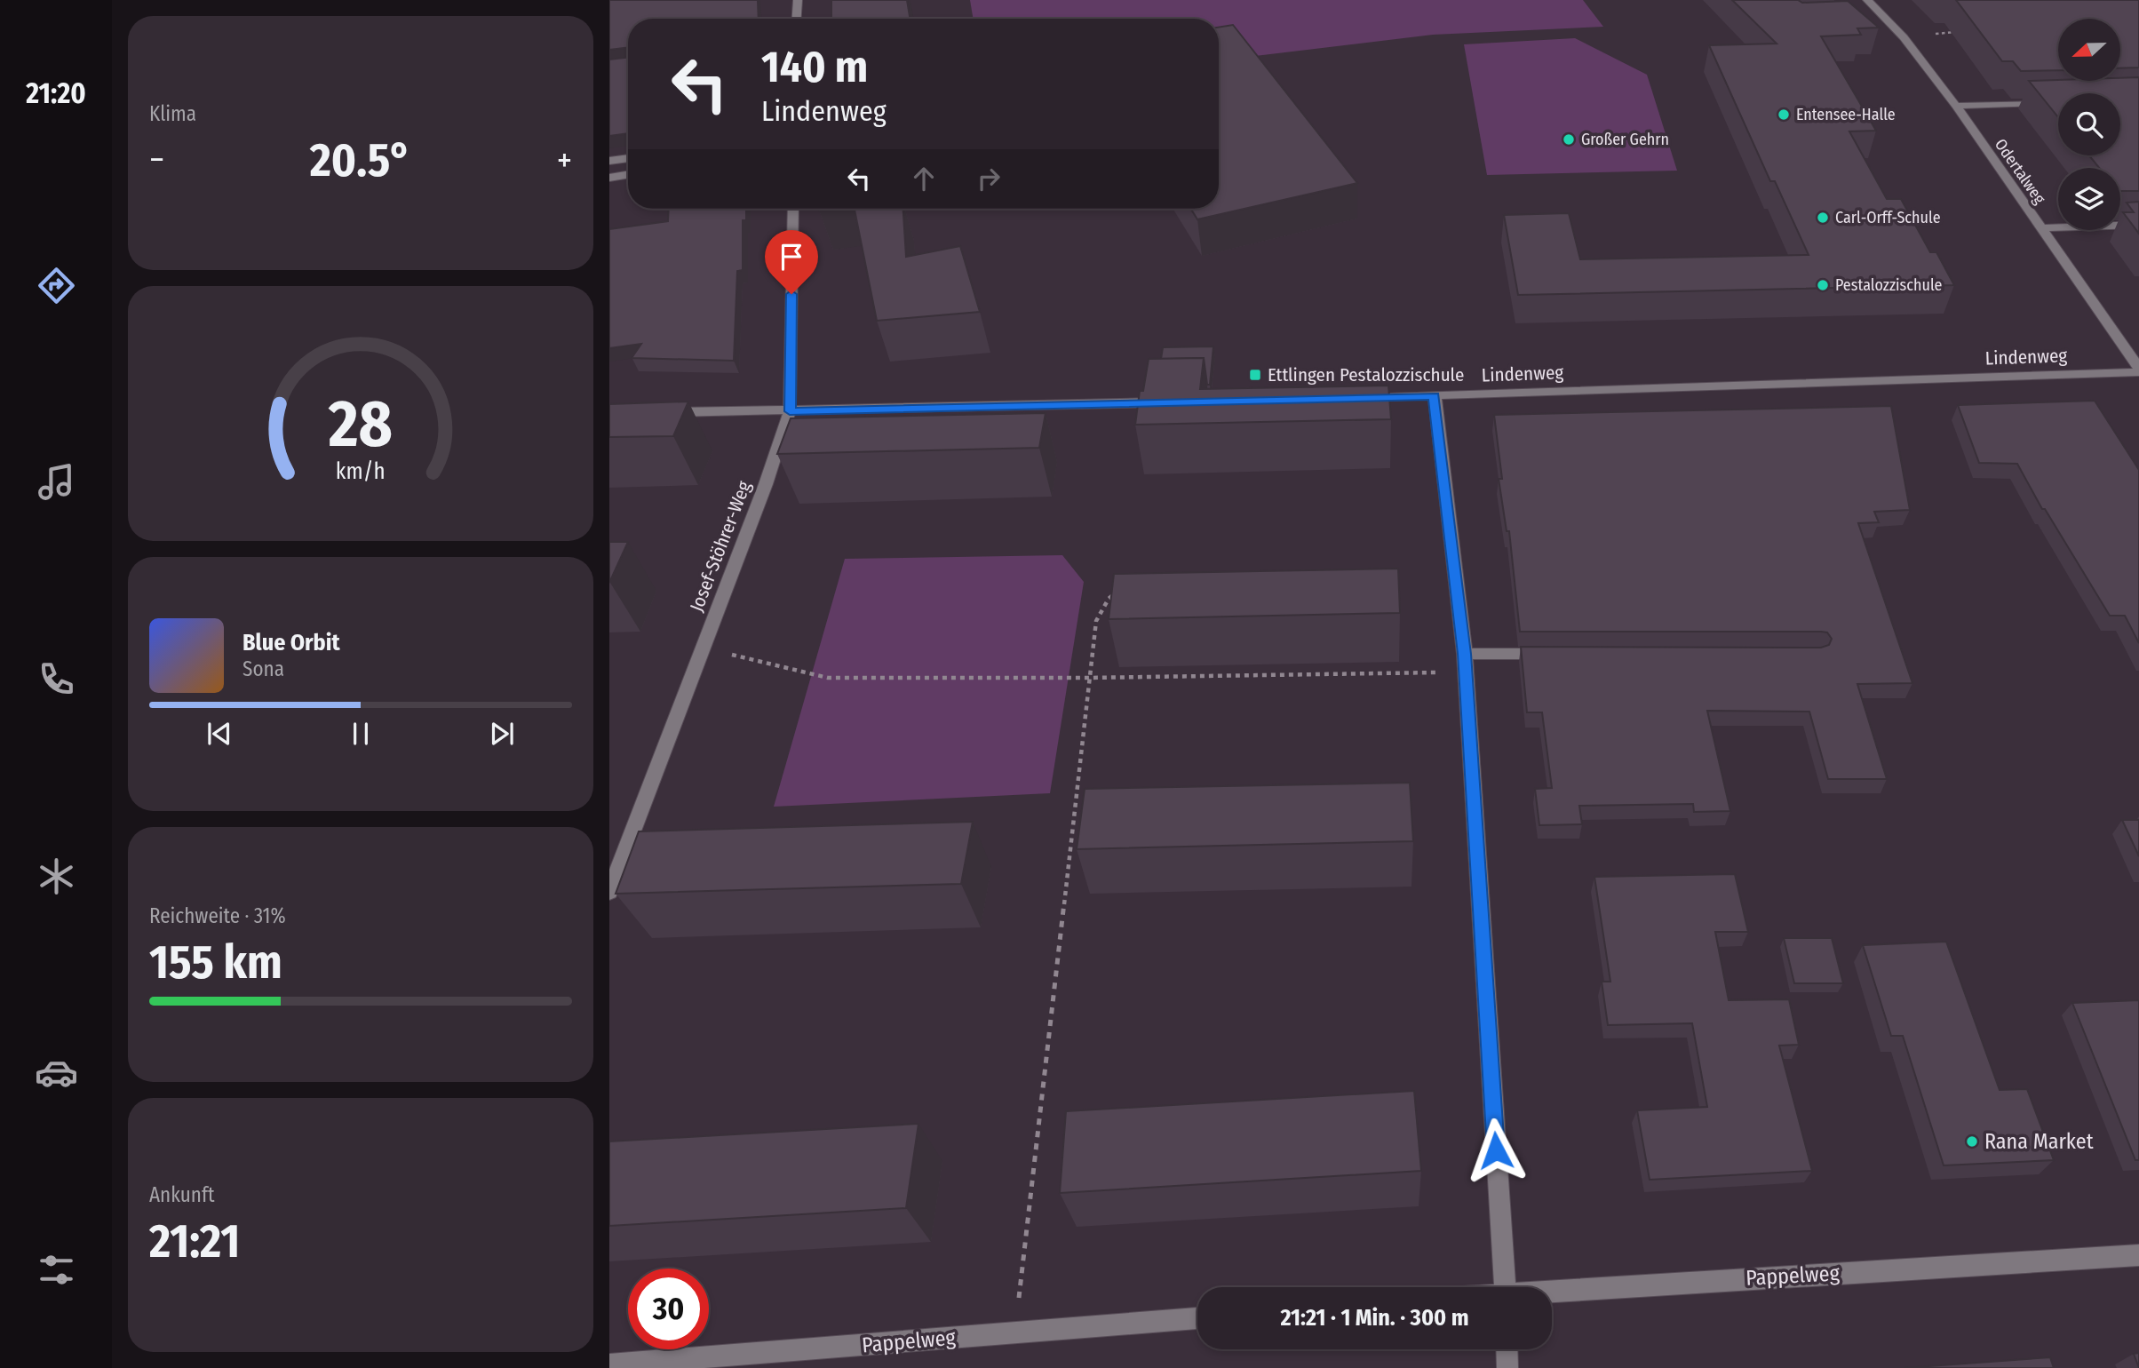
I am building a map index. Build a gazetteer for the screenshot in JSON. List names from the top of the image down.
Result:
{
  "streets": {
    "street": [
      "Odertalweg",
      "Lindenweg",
      "Josef-Stöhrer-Weg",
      "Pappelweg"
    ]
  },
  "places": {
    "other": [
      "Entensee-Halle",
      "Großer Gehrn",
      "Carl-Orff-Schule",
      "Pestalozzischule",
      "Rana Market"
    ],
    "transit": ["Ettlingen Pestalozzischule"]
  },
  "north": "left",
  "page": {
    "tabs": "21:20",
    "tile": [
      "Klima",
      ["Reichweite · 31%", "155 km"],
      ["Ankunft", "21:21"]
    ],
    "turn": ["140 m", "Lindenweg"],
    "heat": ["−", "20.5°", "+"],
    "song": ["Blue Orbit", "Sona"],
    "limit": "30",
    "trip": "21:21 · 1 Min. · 300 m",
    "gauge": ["28", "km/h"]
  }
}
